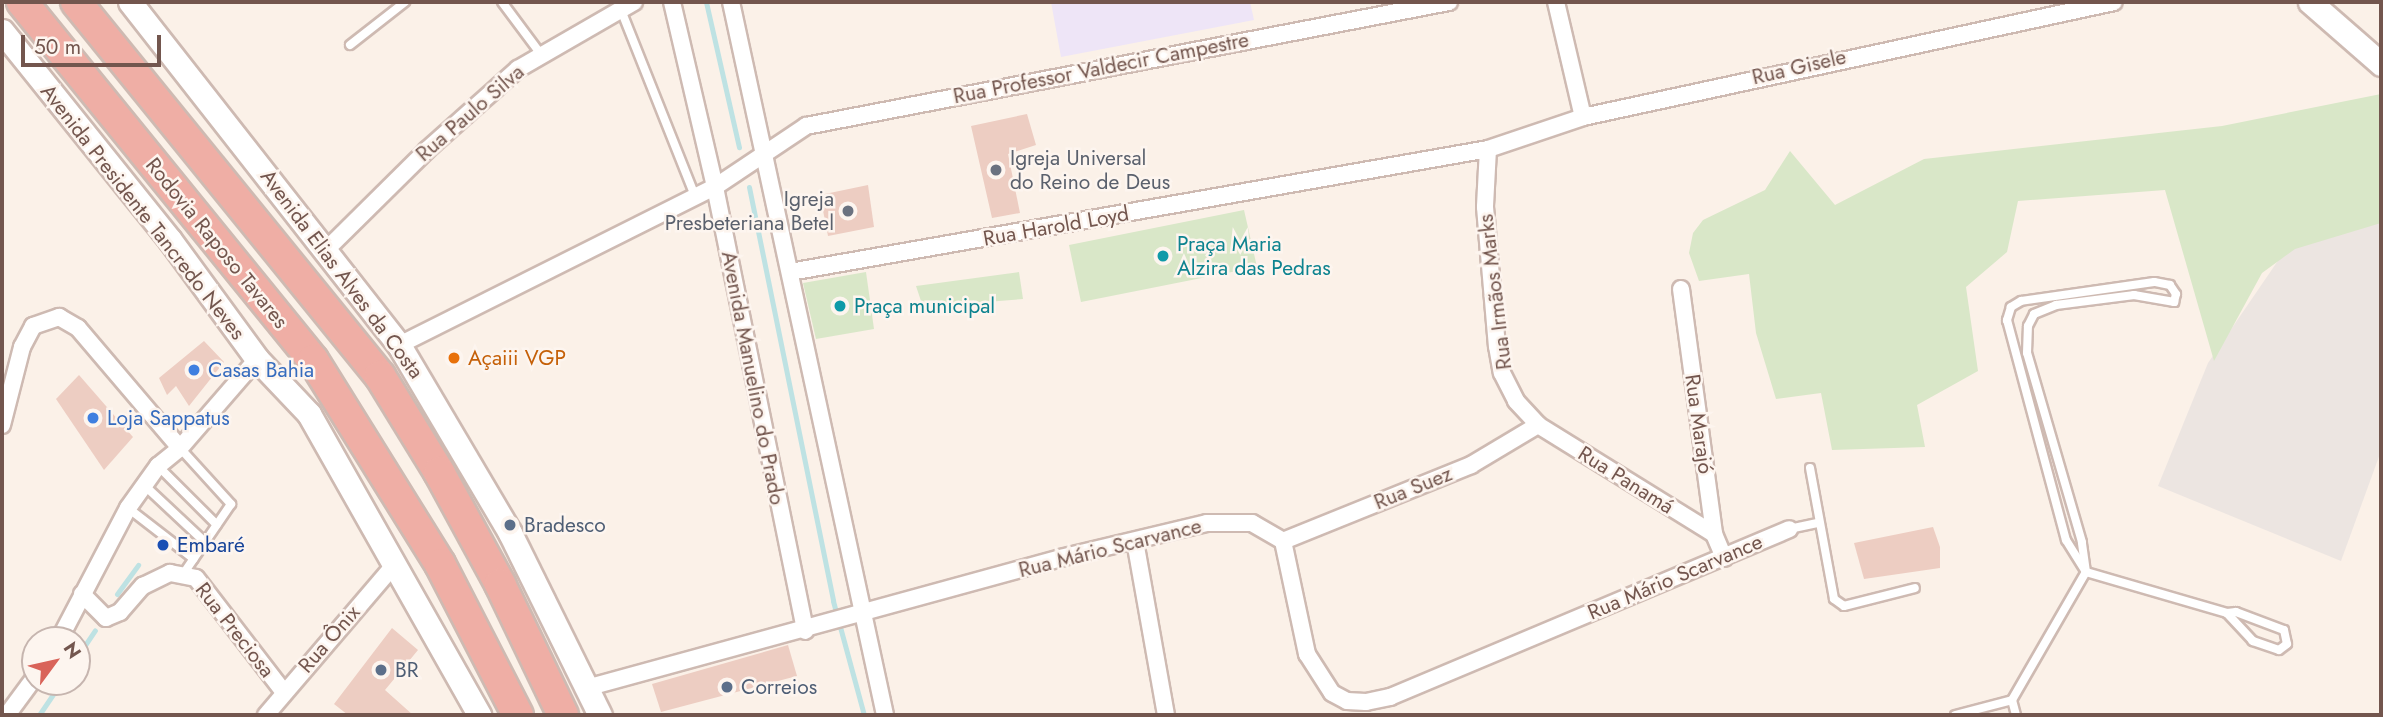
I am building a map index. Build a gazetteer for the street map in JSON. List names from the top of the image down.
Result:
{
  "streets": {
    "highway": ["Rodovia Raposo Tavares"],
    "main road": ["Avenida Presidente Tancredo Neves", "Avenida Elias Alves da Costa"],
    "street": [
      "Rua Gisele",
      "Rua Professor Valdecir Campestre",
      "Rua Paulo Silva",
      "Rua Harold Loyd",
      "Rua Irmãos Marks",
      "Avenida Manuelino do Prado",
      "Rua Marajó",
      "Rua Panamá",
      "Rua Suez",
      "Rua Mário Scarvance",
      "Rua Preciosa",
      "Rua Ônix"
    ]
  },
  "crossings": [
    ["Rua Gisele", "Rua Harold Loyd"],
    ["Rua Gisele", "Rua Irmãos Marks"],
    ["Rua Professor Valdecir Campestre", "Avenida Elias Alves da Costa"],
    ["Rua Professor Valdecir Campestre", "Avenida Manuelino do Prado"],
    ["Rua Paulo Silva", "Avenida Elias Alves da Costa"],
    ["Avenida Presidente Tancredo Neves", "Rua Ônix"],
    ["Rua Harold Loyd", "Rua Irmãos Marks"],
    ["Avenida Elias Alves da Costa", "Rua Mário Scarvance"],
    ["Rua Irmãos Marks", "Rua Panamá"],
    ["Rua Irmãos Marks", "Rua Suez"],
    ["Avenida Manuelino do Prado", "Rua Mário Scarvance"],
    ["Rua Marajó", "Rua Panamá"],
    ["Rua Marajó", "Rua Mário Scarvance"],
    ["Rua Panamá", "Rua Suez"],
    ["Rua Suez", "Rua Mário Scarvance"],
    ["Rua Preciosa", "Rua Ônix"]
  ],
  "places": [
    "Igreja Universal do Reino de Deus",
    "Igreja Presbeteriana Betel",
    "Praça Maria Alzira das Pedras",
    "Praça municipal",
    "Açaiii VGP",
    "Casas Bahia",
    "Loja Sappatus",
    "Bradesco",
    "Embaré",
    "BR",
    "Correios"
  ],
  "scale_bar": "50 m",
  "north": "top right"
}
